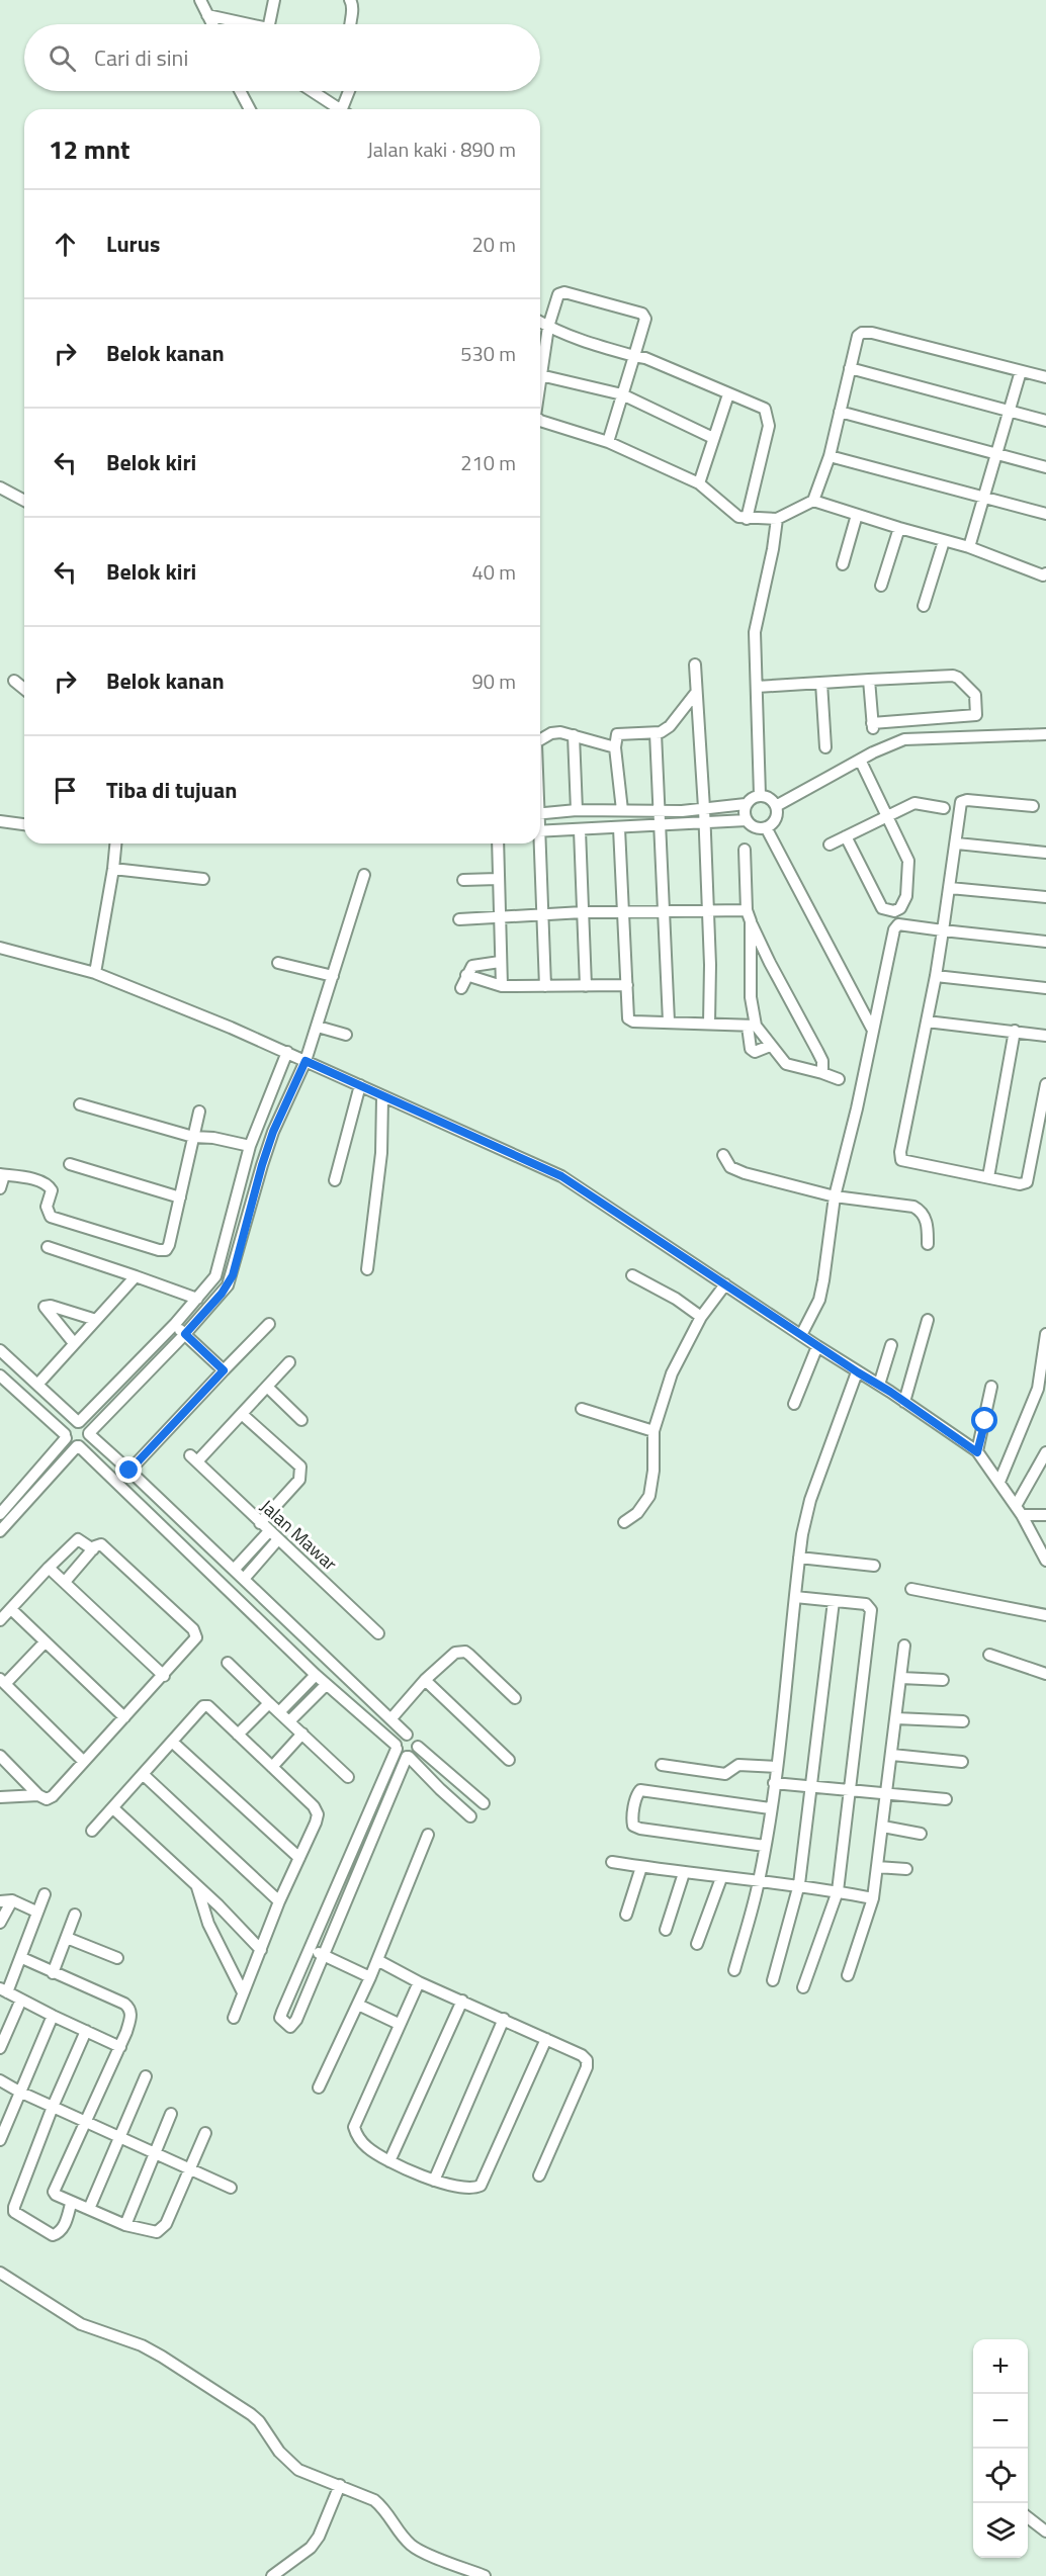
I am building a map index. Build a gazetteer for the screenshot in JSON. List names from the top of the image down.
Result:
{
  "streets": {
    "street": ["Jalan Mawar"]
  },
  "page": {
    "search": "Cari di sini",
    "heading": ["12 mnt", "Jalan kaki · 890 m"],
    "list": [
      ["Lurus", "20 m"],
      ["Belok kanan", "530 m"],
      ["Belok kiri", "210 m"],
      ["Belok kiri", "40 m"],
      ["Belok kanan", "90 m"],
      "Tiba di tujuan"
    ],
    "map_buttons": ["+", "−"]
  }
}
